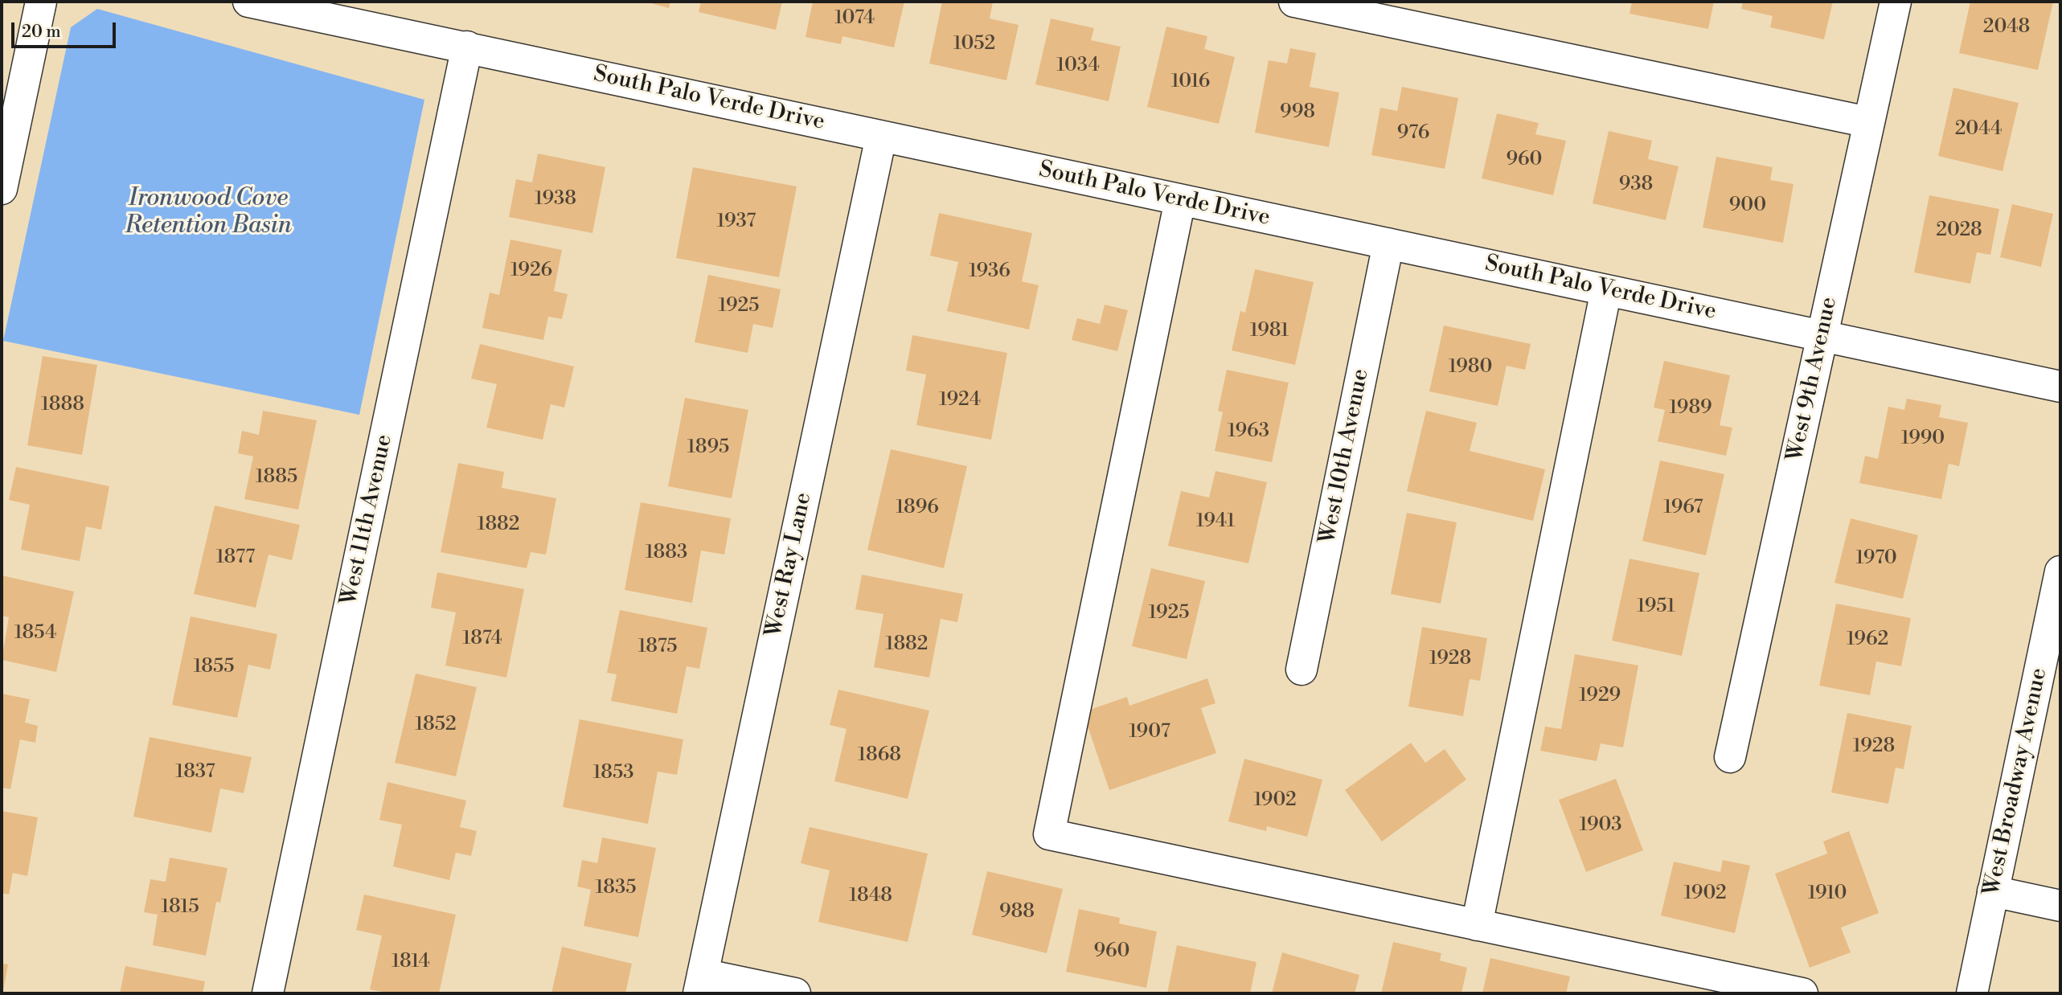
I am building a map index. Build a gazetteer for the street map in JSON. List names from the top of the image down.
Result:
{
  "streets": {
    "street": [
      "South Palo Verde Drive",
      "West 9th Avenue",
      "West 10th Avenue",
      "West 11th Avenue",
      "West Ray Lane",
      "West Broadway Avenue"
    ]
  },
  "crossings": [
    ["South Palo Verde Drive", "West 9th Avenue"],
    ["South Palo Verde Drive", "West 10th Avenue"],
    ["South Palo Verde Drive", "West 11th Avenue"],
    ["South Palo Verde Drive", "West Ray Lane"]
  ],
  "water": ["Ironwood Cove Retention Basin"],
  "house_numbers": [
    "1074",
    "2048",
    "1052",
    "1034",
    "1016",
    "998",
    "2044",
    "976",
    "960",
    "938",
    "1938",
    "900",
    "1937",
    "2028",
    "1926",
    "1936",
    "1925",
    "1981",
    "1980",
    "1924",
    "1888",
    "1989",
    "1963",
    "1990",
    "1895",
    "1885",
    "1896",
    "1967",
    "1941",
    "1882",
    "1883",
    "1877",
    "1970",
    "1951",
    "1925",
    "1854",
    "1874",
    "1962",
    "1882",
    "1875",
    "1928",
    "1855",
    "1929",
    "1852",
    "1907",
    "1928",
    "1868",
    "1837",
    "1853",
    "1902",
    "1903",
    "1835",
    "1902",
    "1910",
    "1848",
    "1815",
    "988",
    "960",
    "1814"
  ],
  "scale_bar": "20 m"
}
